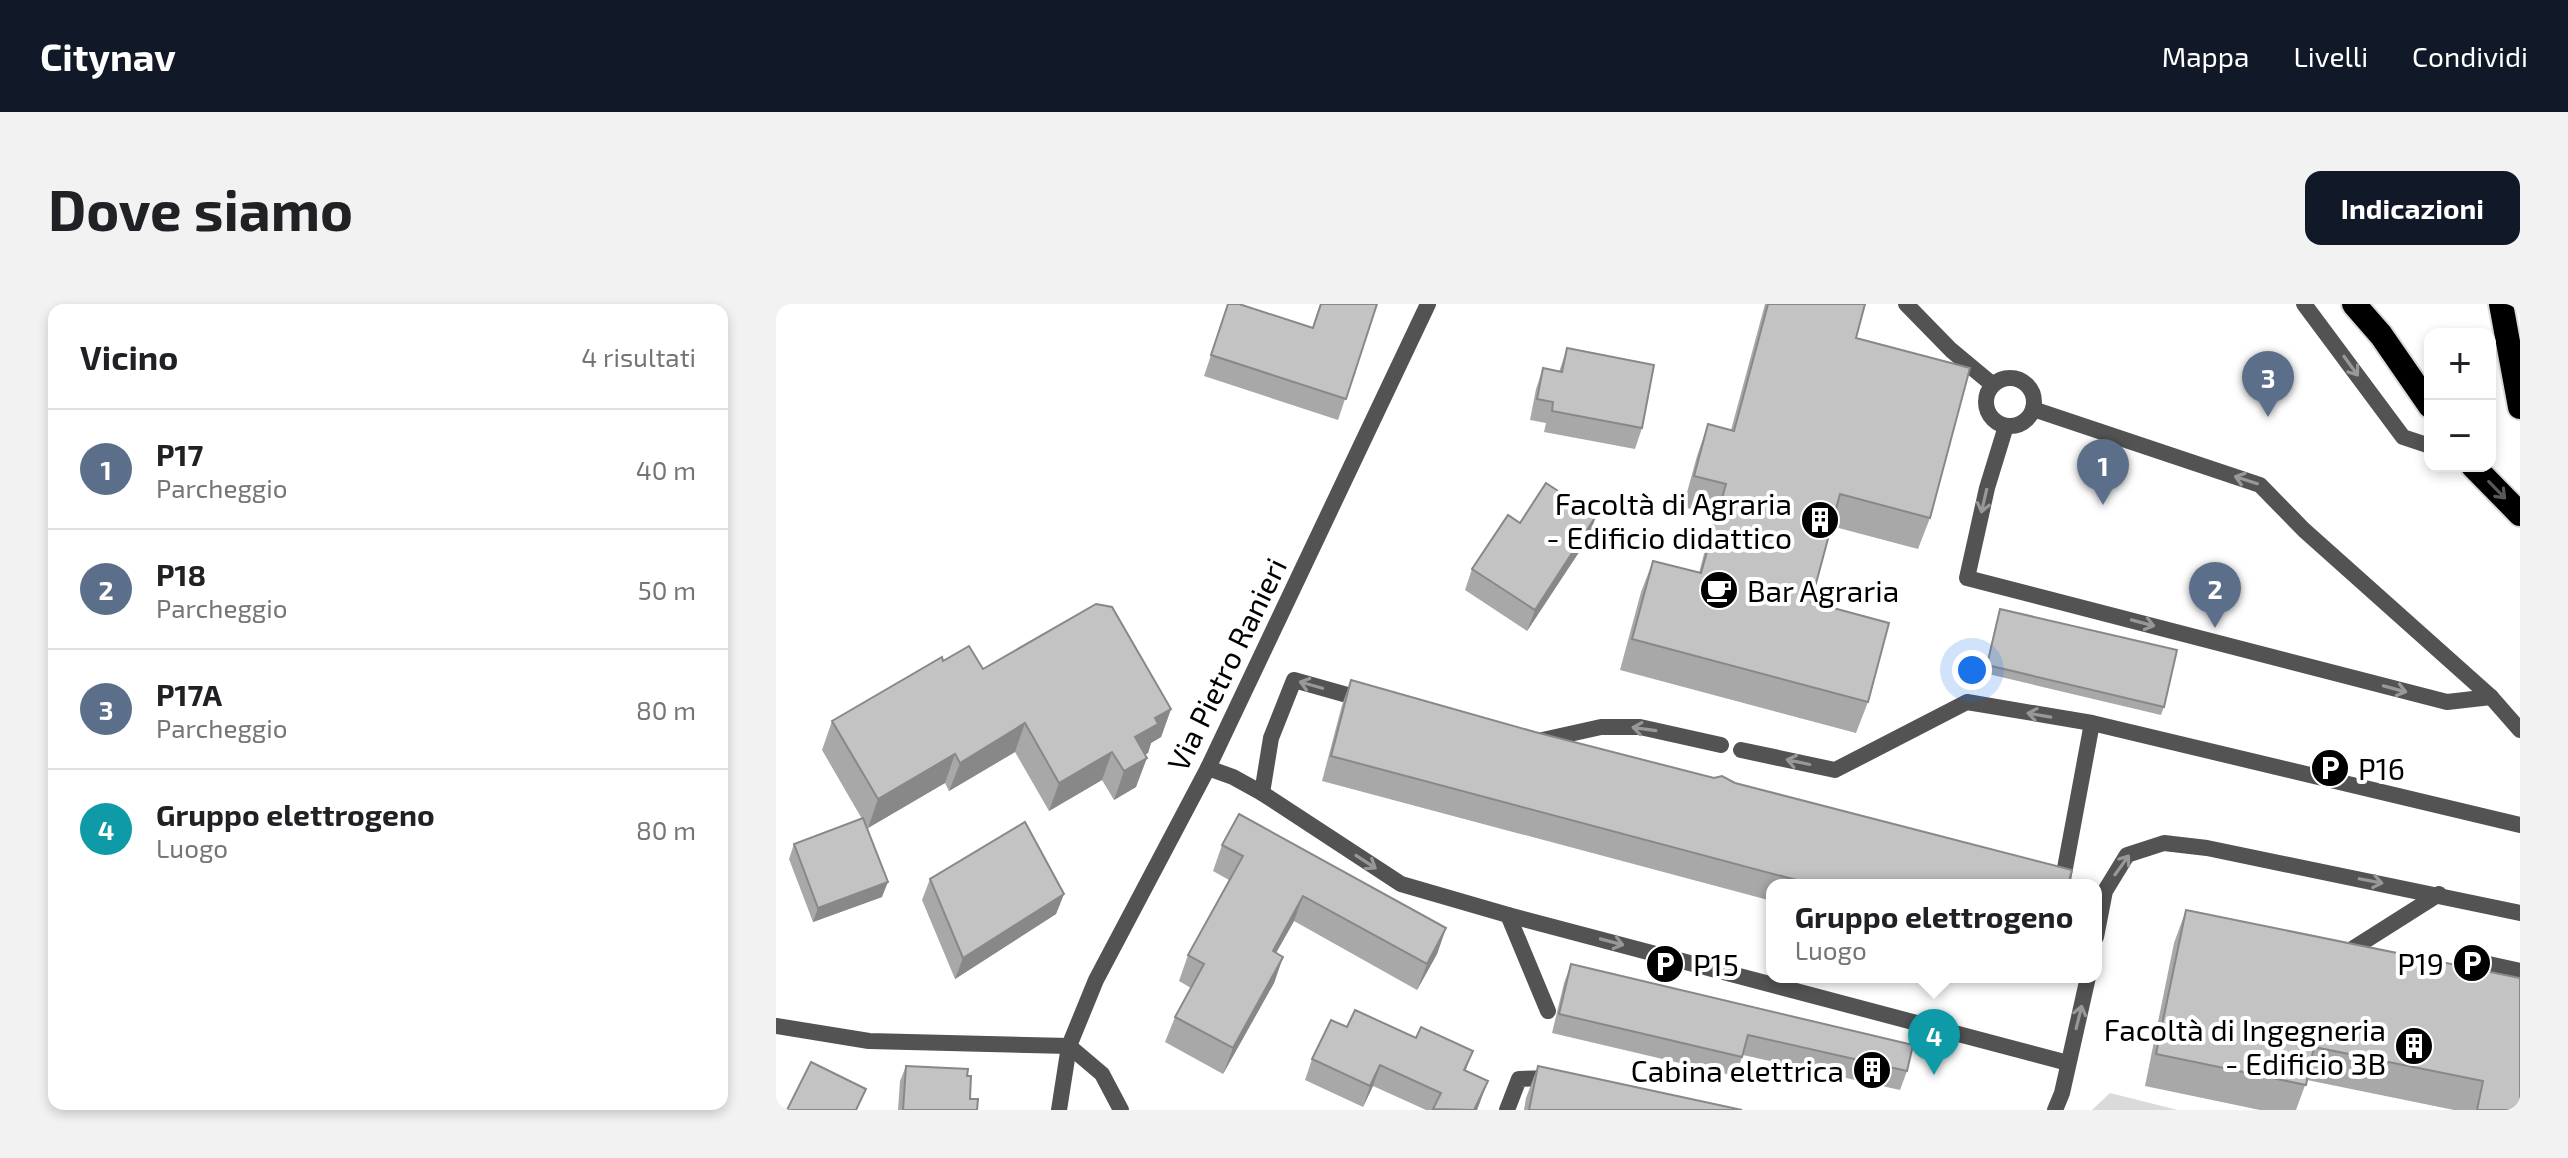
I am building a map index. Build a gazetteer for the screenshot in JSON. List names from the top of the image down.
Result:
{
  "streets": {
    "street": ["Via Pietro Ranieri"]
  },
  "places": {
    "building": ["Facoltà di Agraria - Edificio didattico", "Facoltà di Ingegneria - Edificio 3B", "Cabina elettrica"],
    "cafe": ["Bar Agraria"],
    "parking": ["P16", "P19", "P15"]
  },
  "page": {
    "header": "Citynav",
    "nav": ["Mappa", "Livelli", "Condividi"],
    "buttons": "Indicazioni",
    "title": "Dove siamo",
    "heading": ["Vicino", "4 risultati"],
    "map_buttons": ["+", "−"],
    "pins": [
      "3",
      "1",
      "2",
      "4"
    ],
    "list": [
      {
        "mark": "1",
        "name": "P17",
        "note": "Parcheggio",
        "value": "40 m"
      },
      {
        "mark": "2",
        "name": "P18",
        "note": "Parcheggio",
        "value": "50 m"
      },
      {
        "mark": "3",
        "name": "P17A",
        "note": "Parcheggio",
        "value": "80 m"
      },
      {
        "mark": "4",
        "name": "Gruppo elettrogeno",
        "note": "Luogo",
        "value": "80 m"
      }
    ],
    "popup": ["Gruppo elettrogeno", "Luogo"]
  }
}
